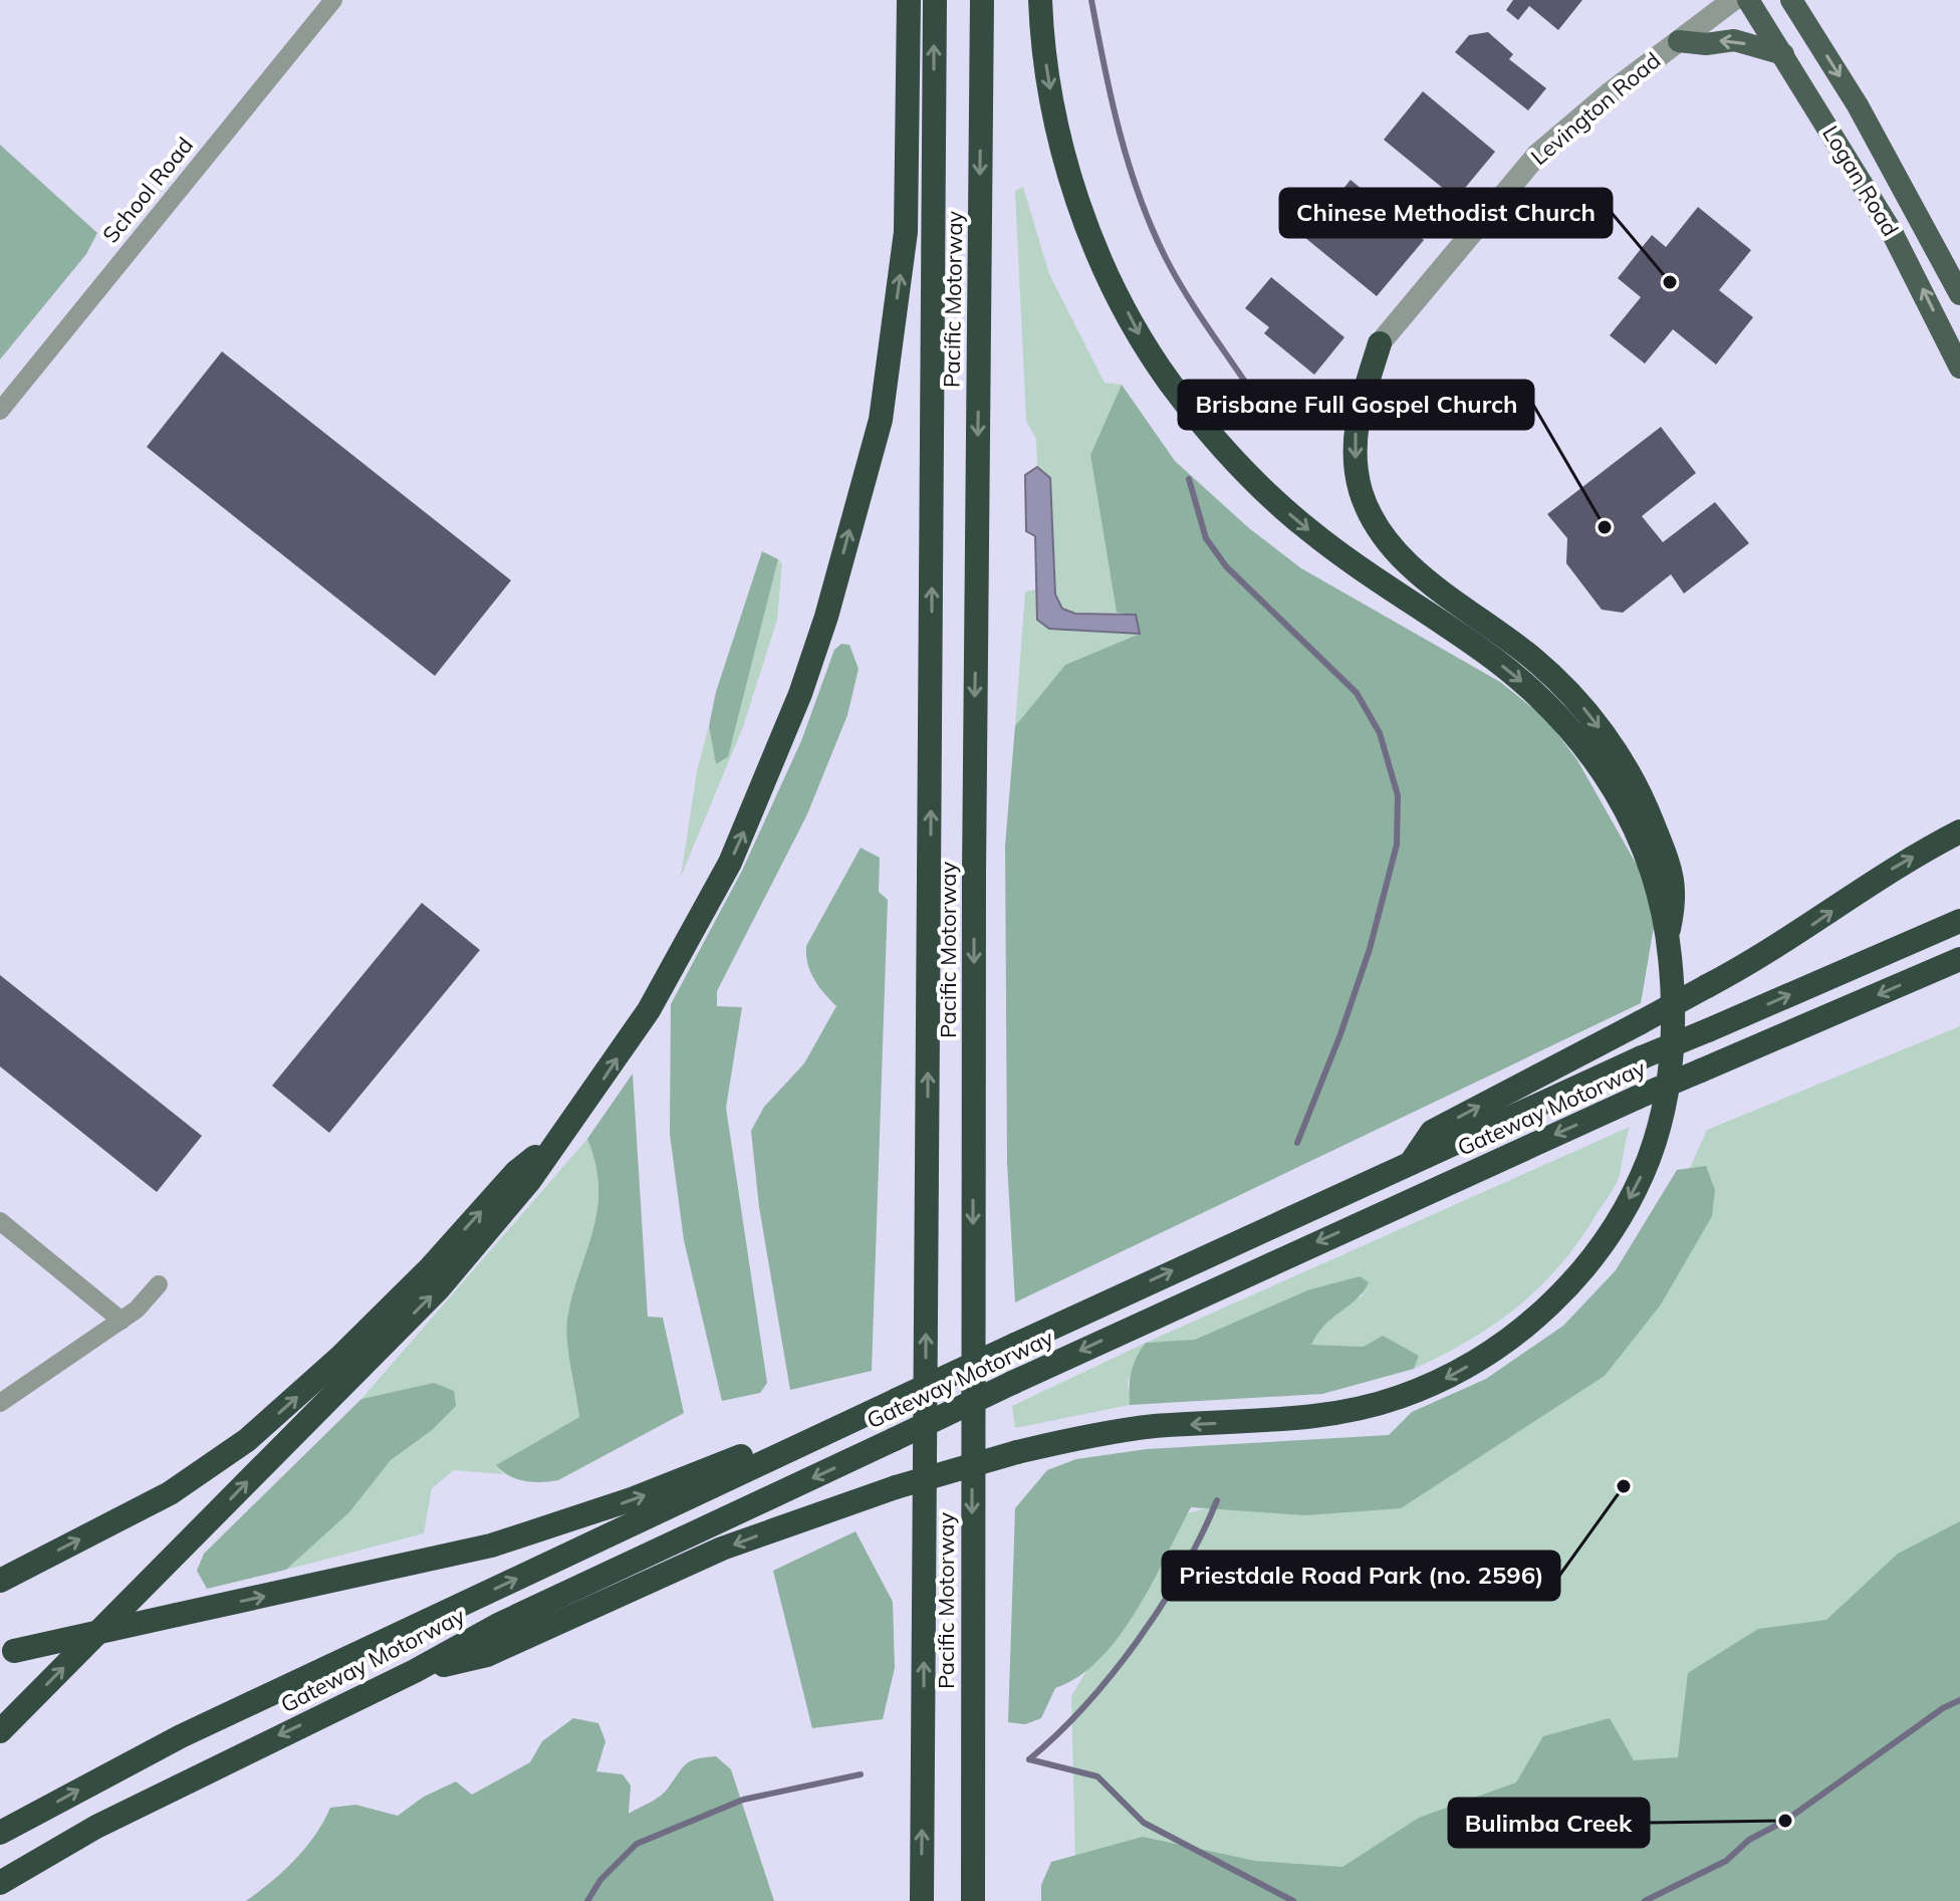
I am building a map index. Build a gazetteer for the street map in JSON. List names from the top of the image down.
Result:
{
  "streets": {
    "highway": ["Pacific Motorway", "Gateway Motorway"],
    "main road": ["Logan Road"],
    "street": ["Levington Road", "School Road"]
  },
  "places": [
    "Chinese Methodist Church",
    "Brisbane Full Gospel Church",
    "Priestdale Road Park (no. 2596)",
    "Bulimba Creek"
  ]
}
